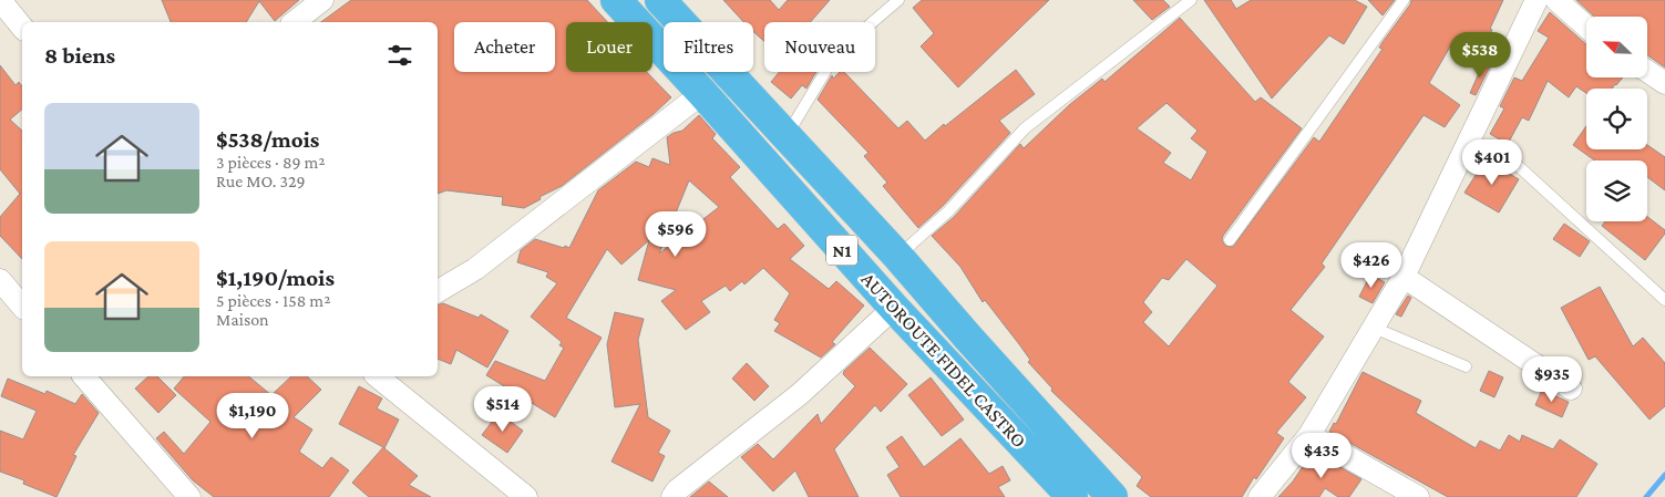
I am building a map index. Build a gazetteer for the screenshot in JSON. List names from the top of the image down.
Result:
{
  "streets": {
    "highway": ["N1", "AUTOROUTE FIDEL CASTRO"]
  },
  "north": "top left",
  "page": {
    "chip": [
      "Acheter",
      "Louer",
      "Filtres",
      "Nouveau"
    ],
    "heading": "8 biens",
    "price": [
      "$538",
      "$401",
      "$596",
      "$426",
      "$935",
      "$514",
      "$1,190",
      "$435"
    ],
    "list": [
      {
        "name": "$538/mois",
        "note": "3 pièces · 89 m² · Rue MO. 329"
      },
      {
        "name": "$1,190/mois",
        "note": "5 pièces · 158 m² · Maison"
      }
    ]
  }
}
